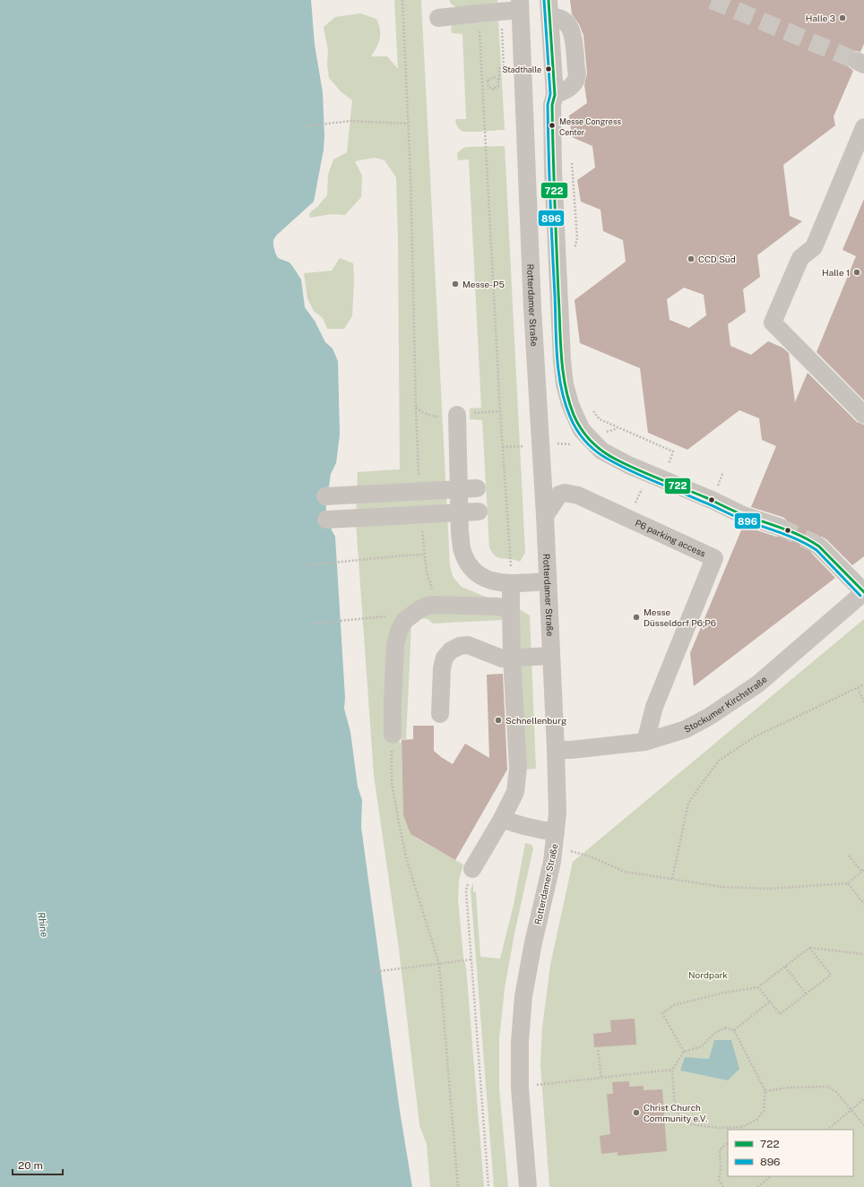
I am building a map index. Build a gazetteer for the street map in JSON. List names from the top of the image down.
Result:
{
  "streets": {
    "street": ["Rotterdamer Straße", "P6 parking access", "Stockumer Kirchstraße"]
  },
  "crossings": [
    ["Rotterdamer Straße", "P6 parking access"],
    ["Rotterdamer Straße", "Stockumer Kirchstraße"],
    ["P6 parking access", "Stockumer Kirchstraße"]
  ],
  "water": ["Rhine"],
  "parks": ["Nordpark"],
  "places": [
    "Halle 3",
    "Stadthalle",
    "Messe Congress Center",
    "CCD Süd",
    "Halle 1",
    "Messe-P5",
    "Messe Düsseldorf P6;P6",
    "Schnellenburg",
    "Christ Church Community e.V."
  ],
  "lines": ["transit line 722", "transit line 896"],
  "legend": ["722", "896"],
  "scale_bar": "20 m"
}
